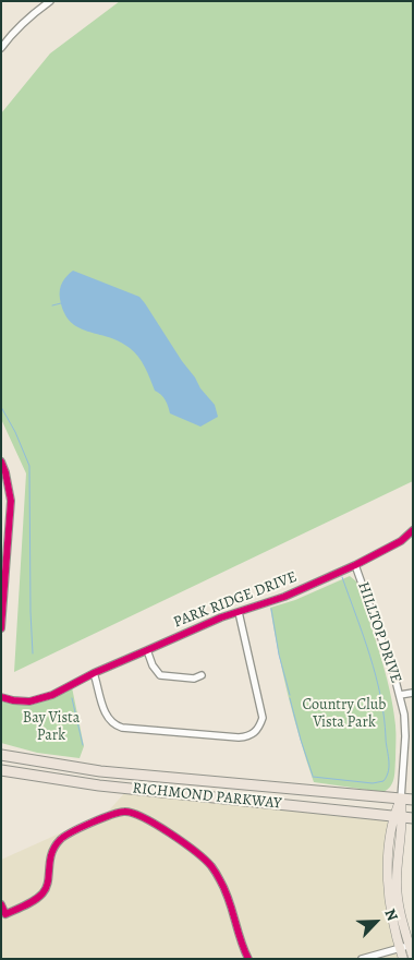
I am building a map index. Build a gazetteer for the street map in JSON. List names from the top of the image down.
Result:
{
  "streets": {
    "highway": ["RICHMOND PARKWAY"],
    "main road": ["HILLTOP DRIVE"],
    "street": ["PARK RIDGE DRIVE"]
  },
  "crossings": [
    ["PARK RIDGE DRIVE", "HILLTOP DRIVE"],
    ["HILLTOP DRIVE", "RICHMOND PARKWAY"]
  ],
  "parks": ["Country Club Vista Park", "Bay Vista Park"],
  "north": "top right"
}
